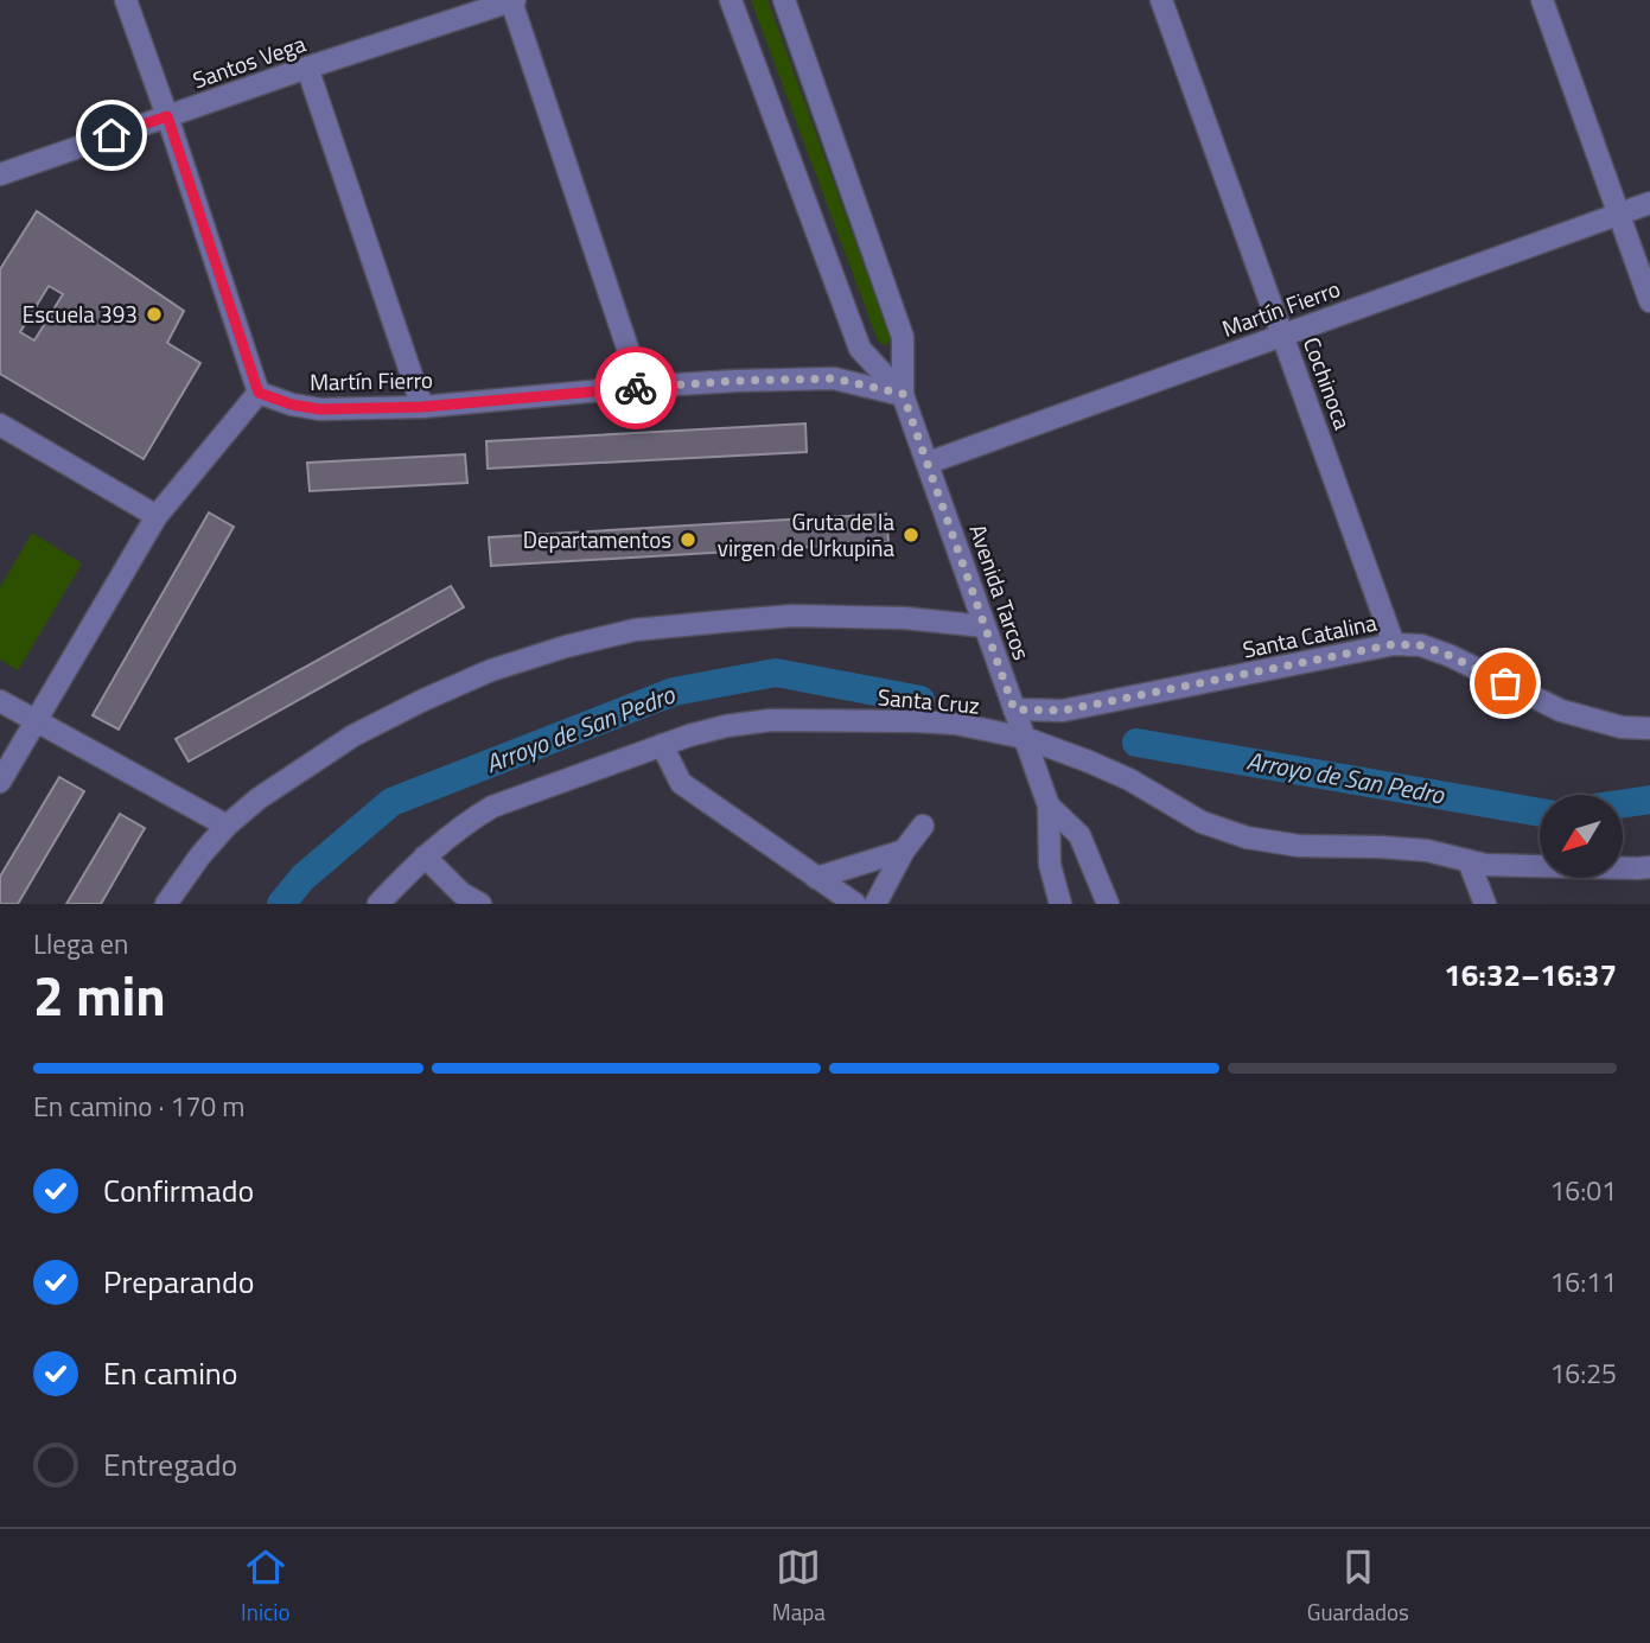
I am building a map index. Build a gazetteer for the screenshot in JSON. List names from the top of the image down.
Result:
{
  "streets": {
    "street": [
      "Santos Vega",
      "Martín Fierro",
      "Cochinoca",
      "Avenida Tarcos",
      "Santa Catalina",
      "Santa Cruz"
    ]
  },
  "crossings": [
    ["Martín Fierro", "Cochinoca"],
    ["Martín Fierro", "Avenida Tarcos"],
    ["Cochinoca", "Santa Catalina"],
    ["Avenida Tarcos", "Santa Catalina"],
    ["Avenida Tarcos", "Santa Cruz"]
  ],
  "water": ["Arroyo de San Pedro"],
  "places": ["Escuela 393", "Gruta de la virgen de Urkupiña", "Departamentos"],
  "north": "bottom left",
  "page": {
    "heading": ["2 min", "Llega en", "16:32–16:37"],
    "bar": "En camino · 170 m",
    "list": [
      ["Confirmado", "16:01"],
      ["Preparando", "16:11"],
      ["En camino", "16:25"],
      "Entregado"
    ],
    "tabs": ["Inicio", "Mapa", "Guardados"]
  }
}
